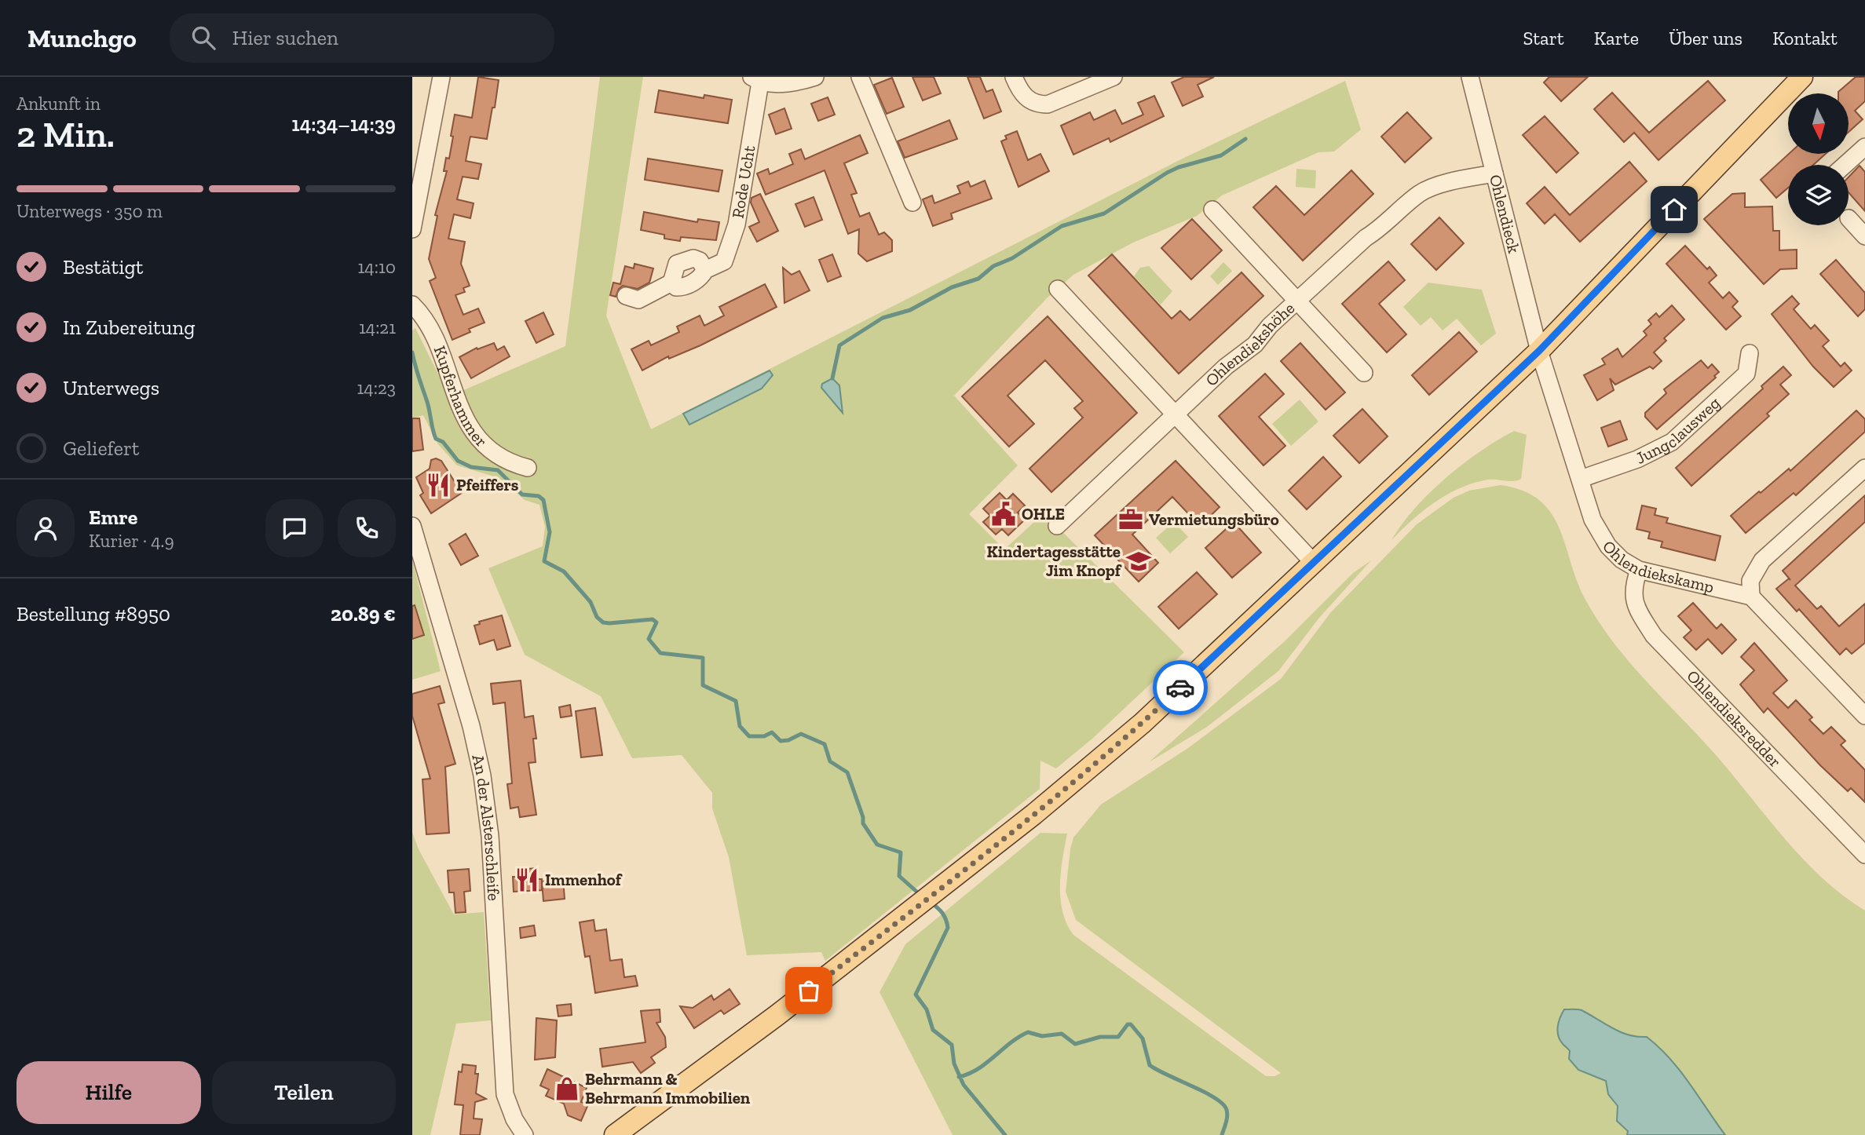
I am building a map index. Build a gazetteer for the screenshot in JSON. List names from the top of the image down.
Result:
{
  "streets": {
    "street": [
      "Rode Ucht",
      "Ohlendieck",
      "Ohlendiekshöhe",
      "Kupferhammer",
      "Jungclausweg",
      "Ohlendiekskamp",
      "Ohlendieksredder",
      "An der Alsterschleife"
    ]
  },
  "crossings": [
    ["Ohlendieck", "Ohlendiekshöhe"],
    ["Ohlendieck", "Ohlendiekskamp"],
    ["Jungclausweg", "Ohlendiekskamp"],
    ["Ohlendiekskamp", "Ohlendieksredder"]
  ],
  "places": {
    "restaurant": ["Pfeiffers", "Immenhof"],
    "public building": ["OHLE"],
    "office": ["Vermietungsbüro"],
    "school or university": ["Kindertagesstätte Jim Knopf"],
    "shop": ["Behrmann & Behrmann Immobilien"]
  },
  "north": "bottom",
  "page": {
    "header": "Munchgo",
    "search": "Hier suchen",
    "nav": [
      "Start",
      "Karte",
      "Über uns",
      "Kontakt"
    ],
    "heading": ["2 Min.", "Ankunft in", "14:34–14:39"],
    "panel": [
      "Emre",
      "Kurier · 4.9",
      "Bestellung #8950",
      "20.89 €"
    ],
    "bar": "Unterwegs · 350 m",
    "list": [
      ["Bestätigt", "14:10"],
      ["In Zubereitung", "14:21"],
      ["Unterwegs", "14:23"],
      "Geliefert"
    ],
    "buttons": ["Hilfe", "Teilen"]
  }
}
